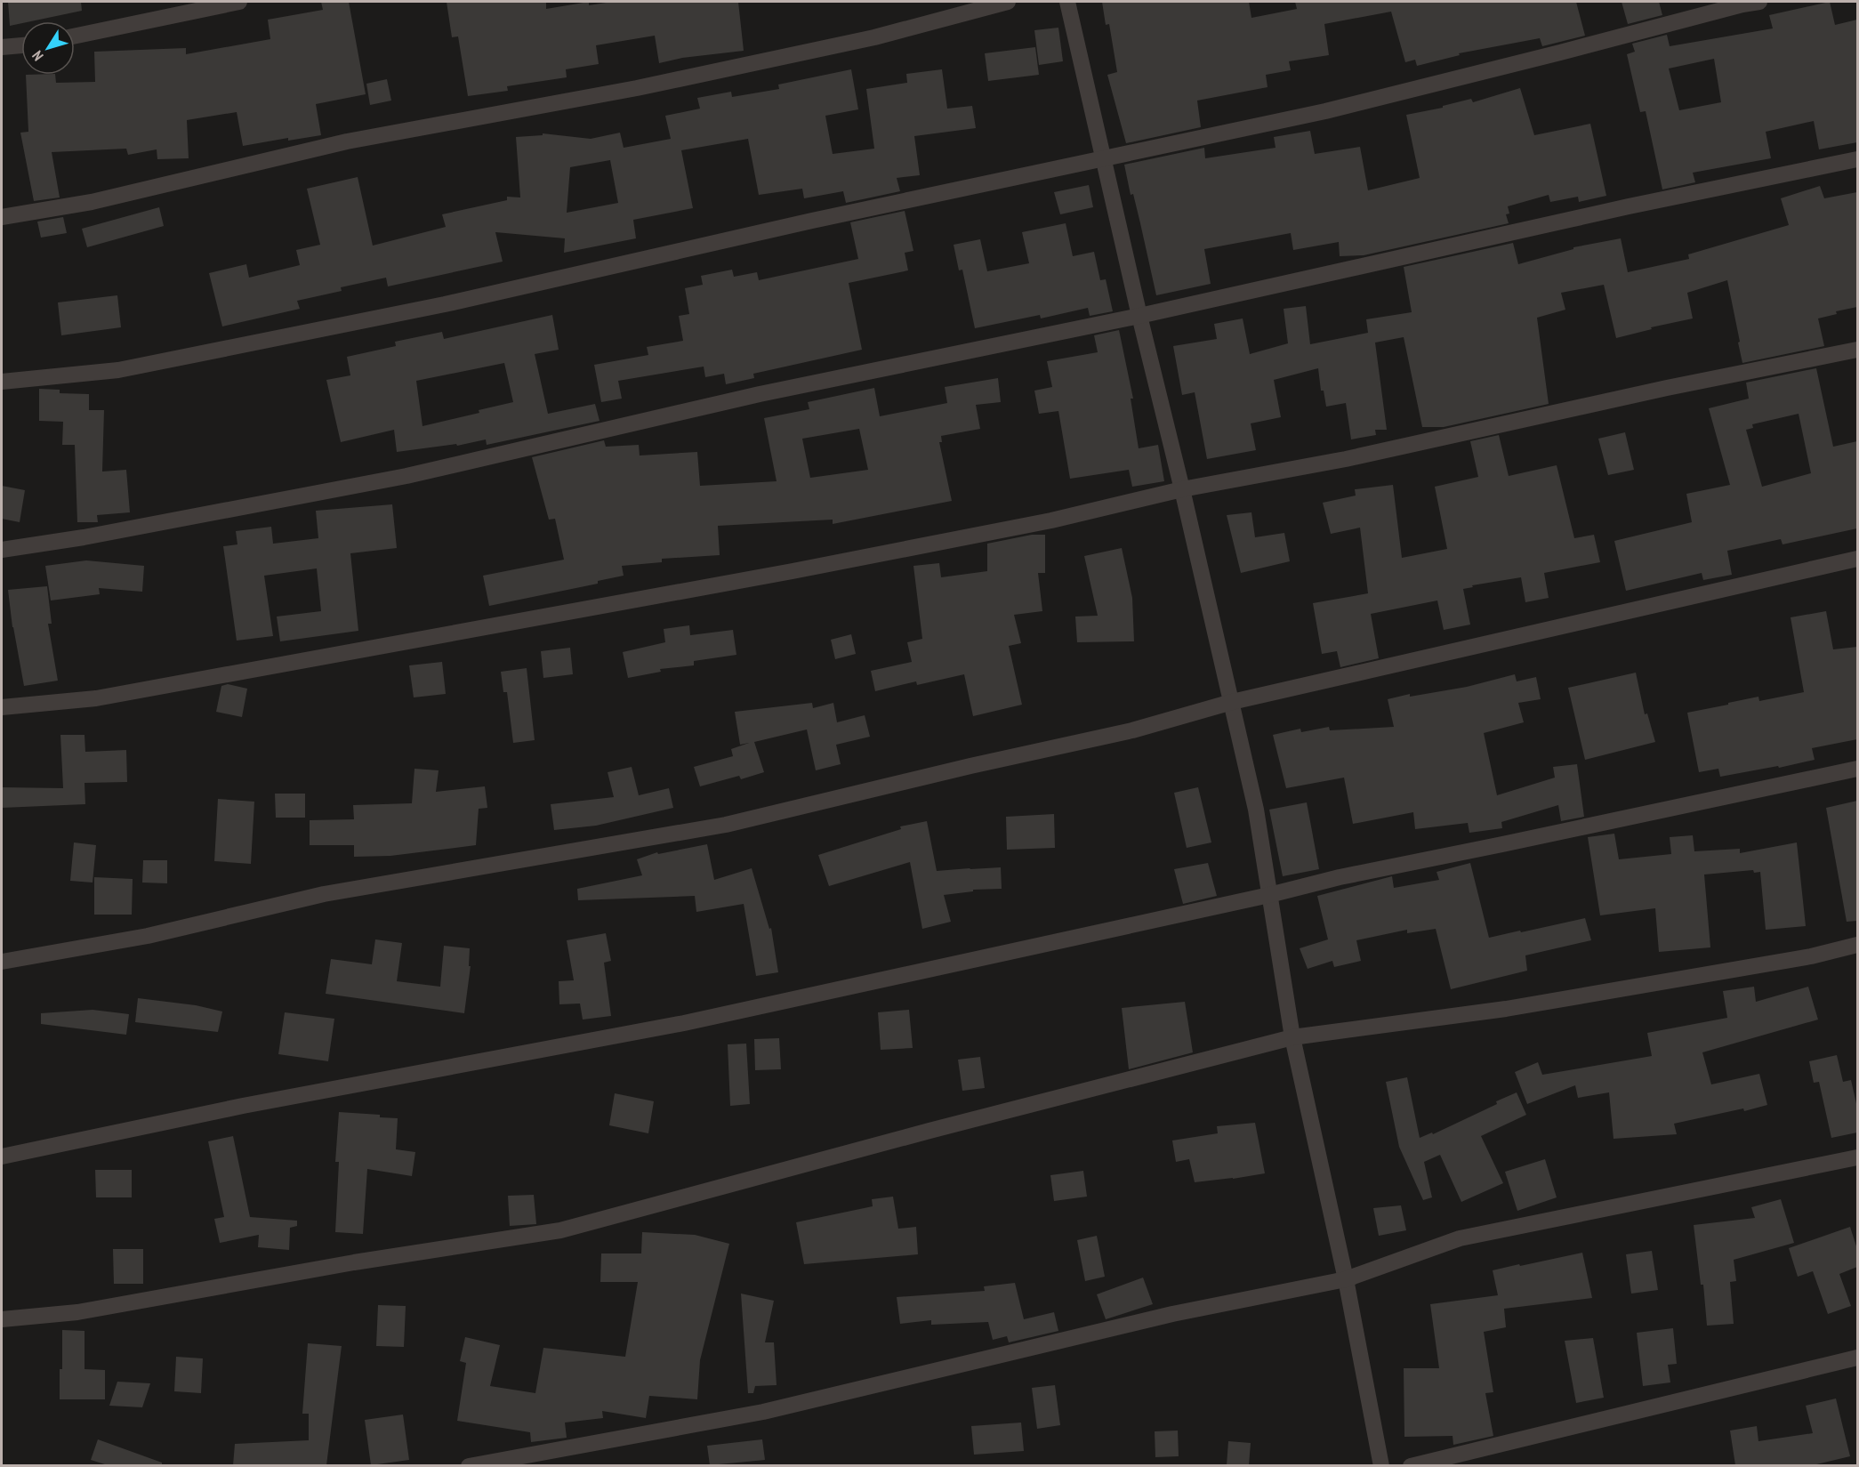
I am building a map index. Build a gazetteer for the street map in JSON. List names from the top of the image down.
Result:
{
  "north": "bottom left"
}
